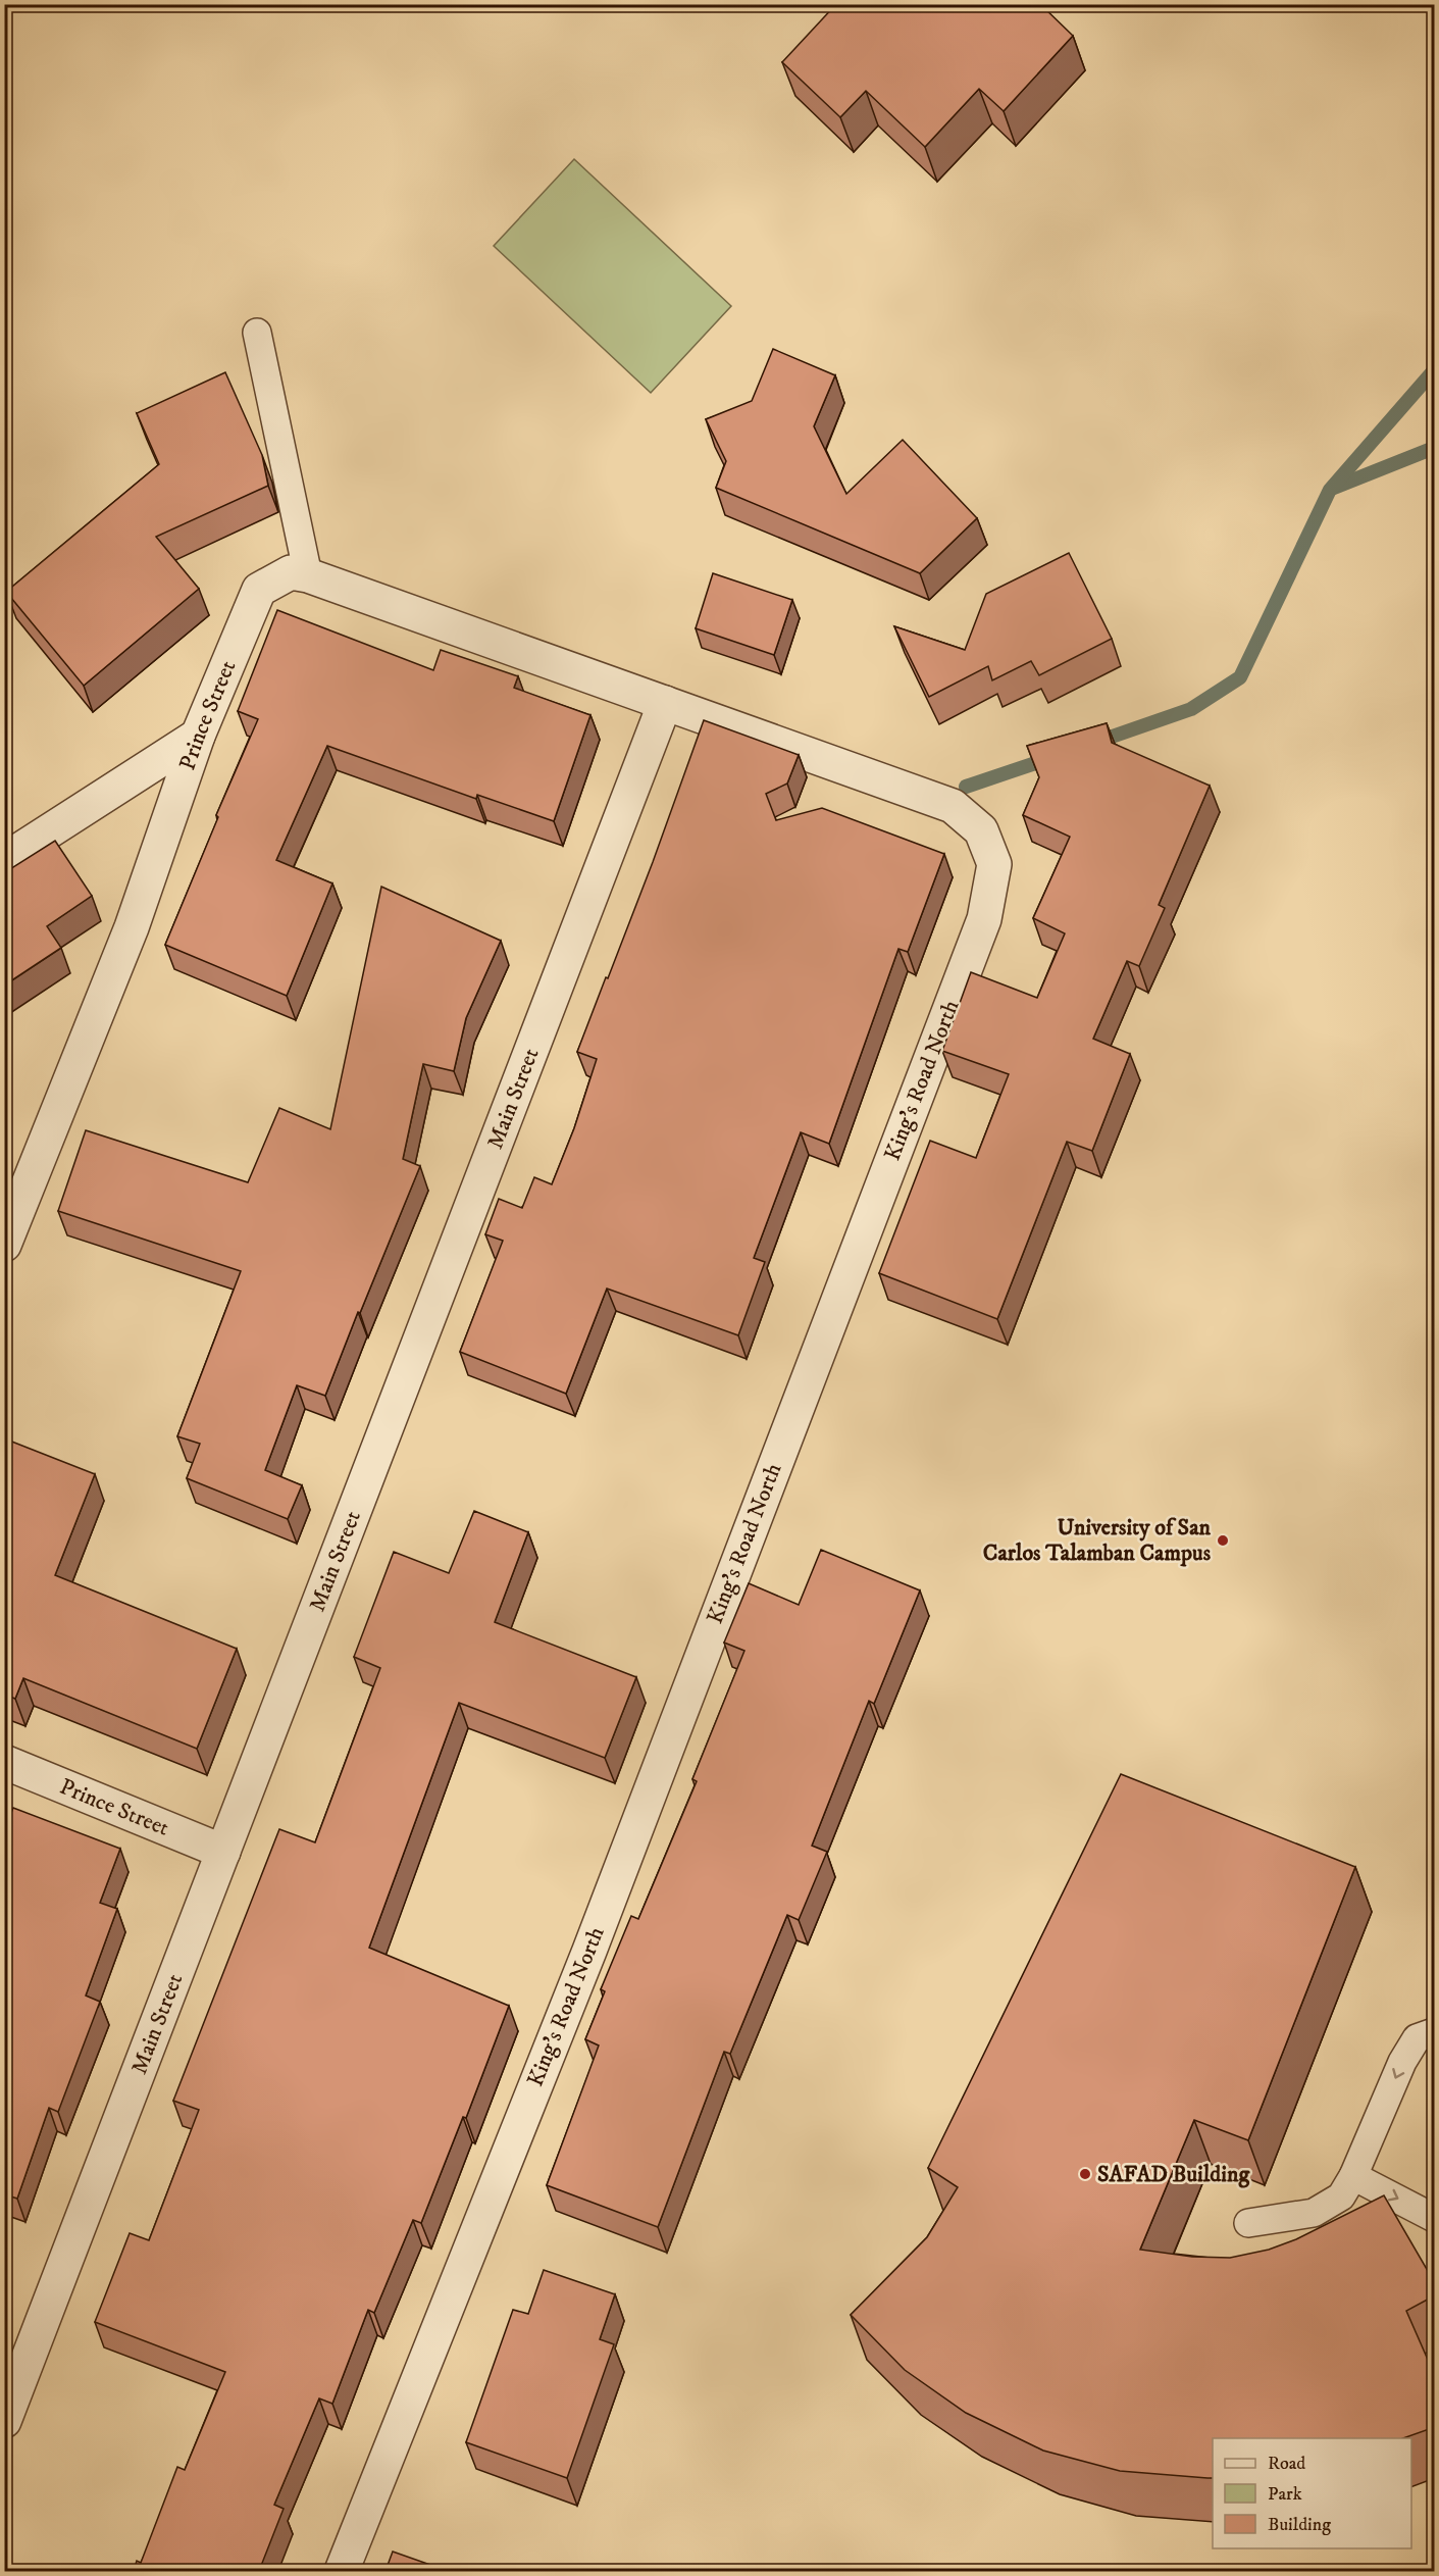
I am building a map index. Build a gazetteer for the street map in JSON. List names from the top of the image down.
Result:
{
  "streets": {
    "street": ["Prince Street", "King's Road North", "Main Street"]
  },
  "crossings": [
    ["Prince Street", "King's Road North"],
    ["Prince Street", "Main Street"],
    ["King's Road North", "Main Street"]
  ],
  "places": ["University of San Carlos Talamban Campus", "SAFAD Building"],
  "legend": ["Road", "Park", "Building"]
}
